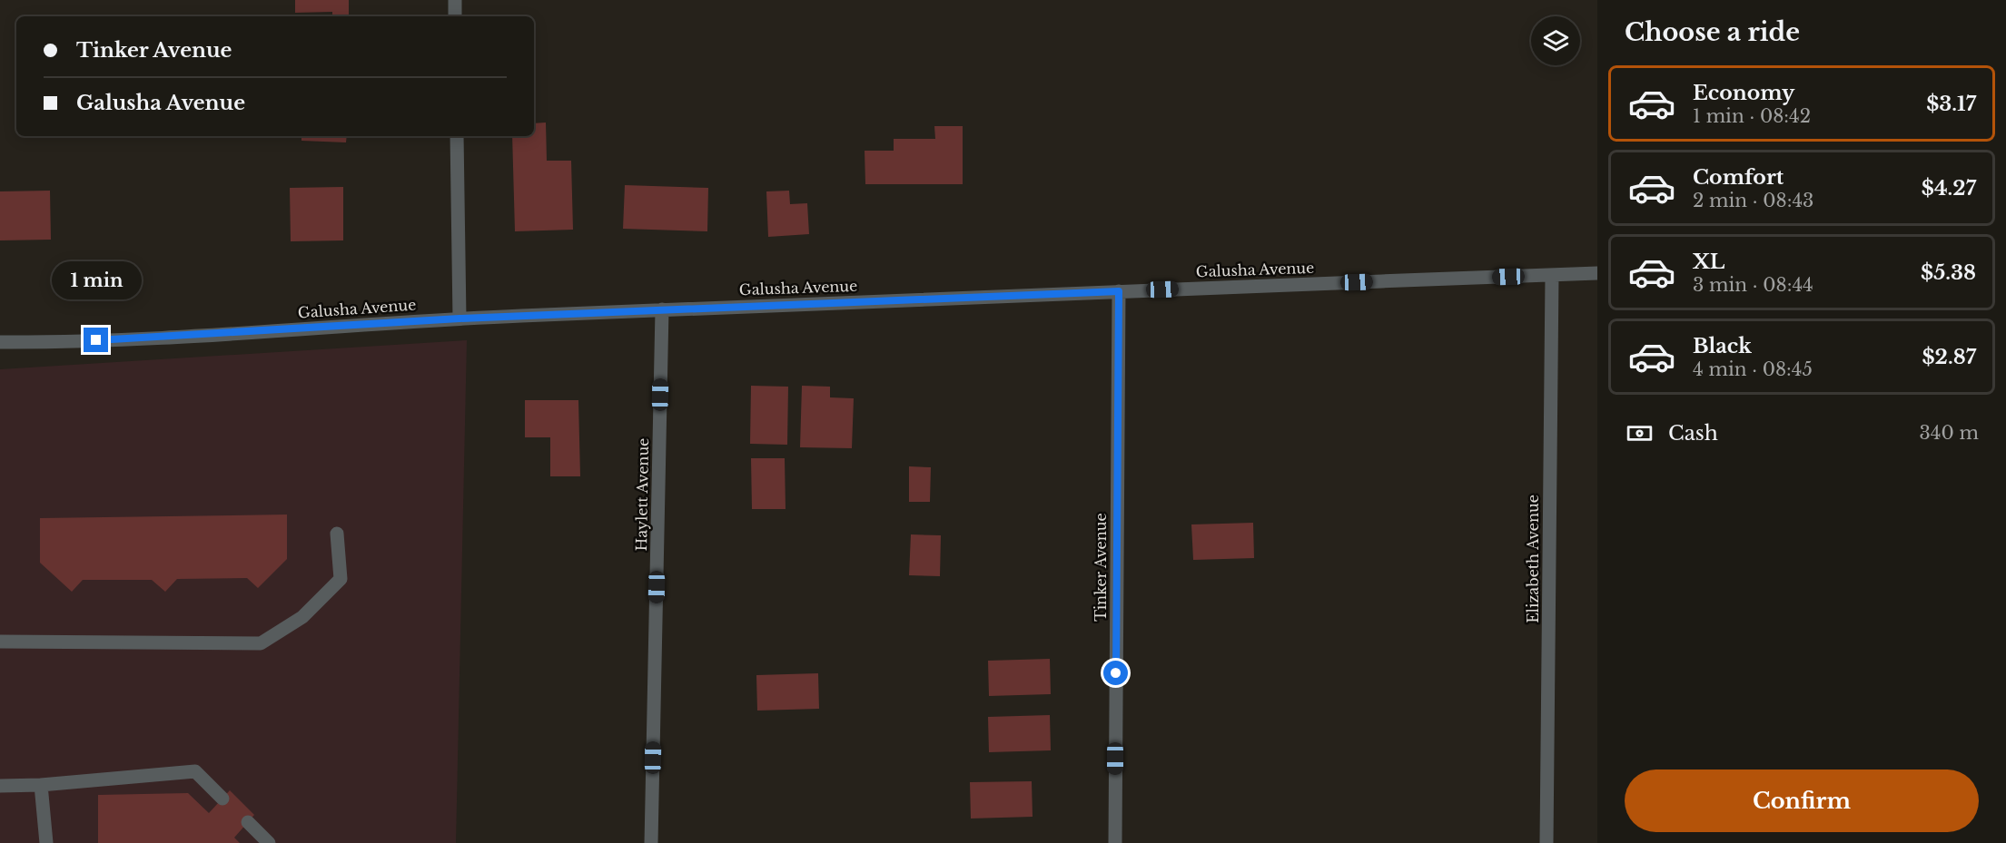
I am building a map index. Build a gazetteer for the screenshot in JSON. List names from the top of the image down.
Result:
{
  "streets": {
    "street": [
      "Galusha Avenue",
      "Haylett Avenue",
      "Elizabeth Avenue",
      "Tinker Avenue"
    ]
  },
  "crossings": [
    ["Galusha Avenue", "Haylett Avenue"],
    ["Galusha Avenue", "Elizabeth Avenue"],
    ["Galusha Avenue", "Tinker Avenue"]
  ],
  "page": {
    "heading": "Choose a ride",
    "banner": ["Tinker Avenue", "Galusha Avenue"],
    "list": [
      {
        "name": "Economy",
        "note": "1 min · 08:42",
        "value": "$3.17"
      },
      {
        "name": "Comfort",
        "note": "2 min · 08:43",
        "value": "$4.27"
      },
      {
        "name": "XL",
        "note": "3 min · 08:44",
        "value": "$5.38"
      },
      {
        "name": "Black",
        "note": "4 min · 08:45",
        "value": "$2.87"
      }
    ],
    "bubble": "1 min",
    "pay": ["Cash", "340 m"],
    "buttons": "Confirm"
  }
}
